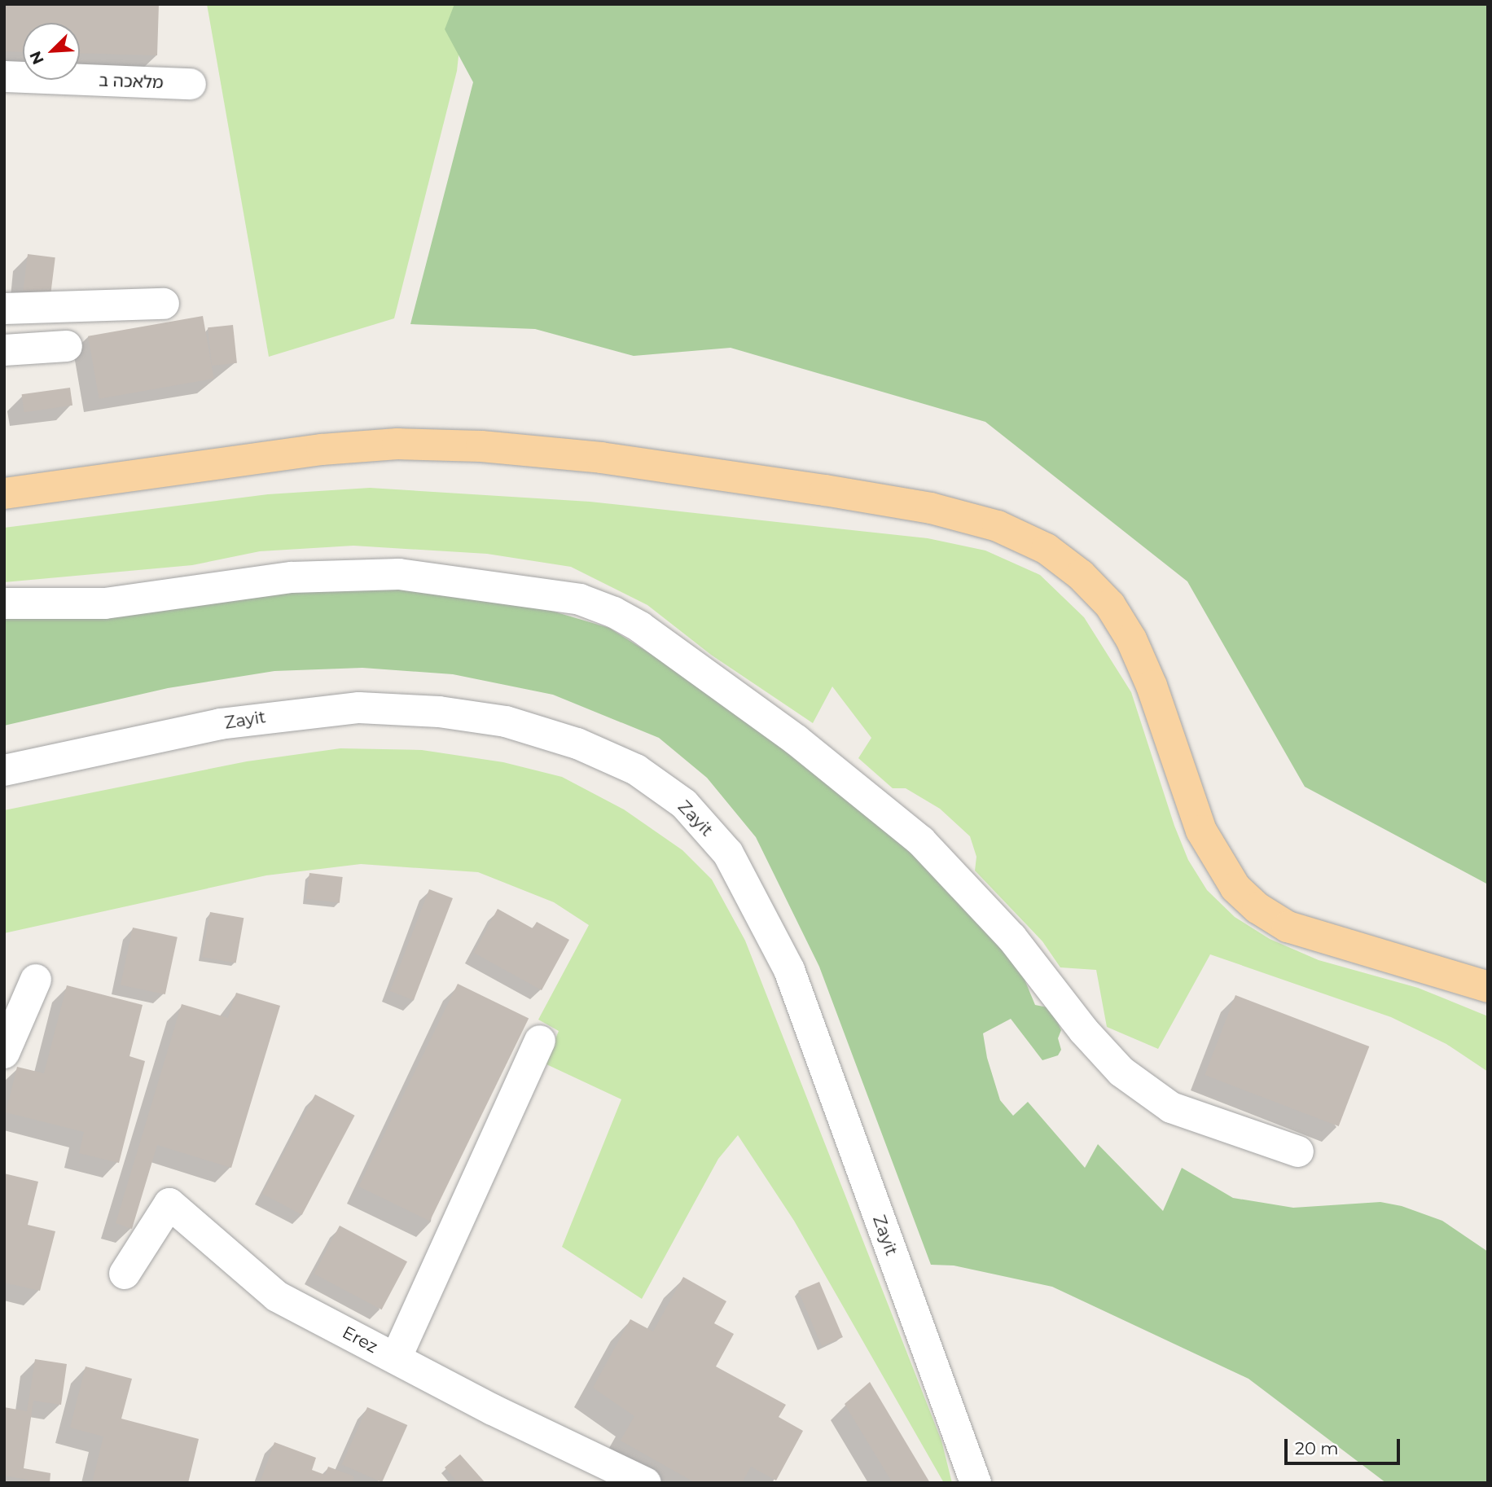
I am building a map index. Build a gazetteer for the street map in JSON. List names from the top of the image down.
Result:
{
  "streets": {
    "street": ["מלאכה ב", "Zayit", "Erez"]
  },
  "scale_bar": "20 m",
  "north": "bottom left"
}
